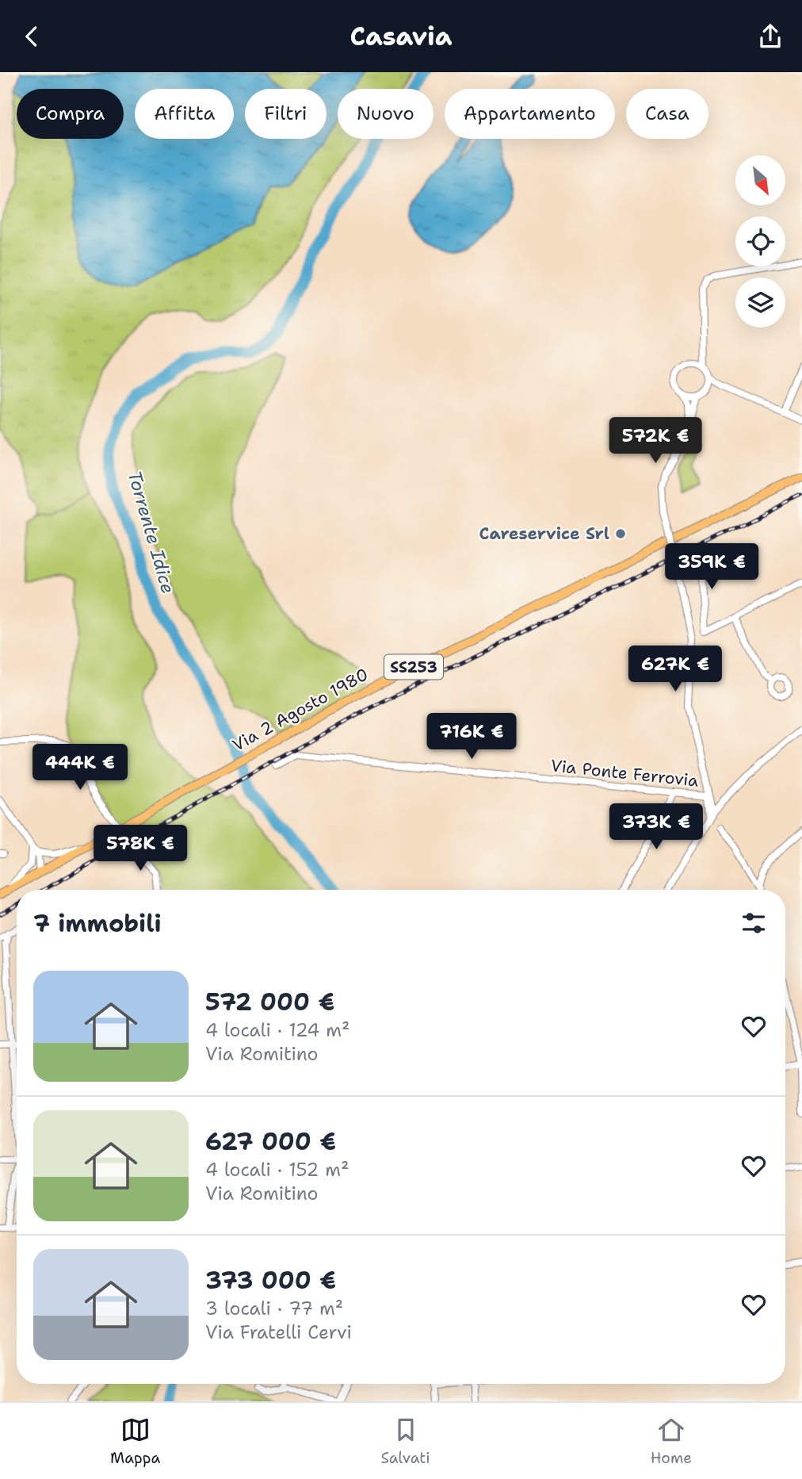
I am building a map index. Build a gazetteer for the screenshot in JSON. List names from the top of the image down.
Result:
{
  "streets": {
    "main road": ["SS253", "Via 2 Agosto 1980"],
    "street": ["Via Ponte Ferrovia"]
  },
  "water": ["Torrente Idice"],
  "places": ["Careservice Srl"],
  "north": "bottom right",
  "page": {
    "header": "Casavia",
    "chip": [
      "Compra",
      "Affitta",
      "Filtri",
      "Nuovo",
      "Appartamento",
      "Casa"
    ],
    "price": [
      "572K €",
      "359K €",
      "627K €",
      "716K €",
      "444K €",
      "373K €",
      "578K €"
    ],
    "heading": "7 immobili",
    "list": [
      {
        "name": "572 000 €",
        "note": "4 locali · 124 m² · Via Romitino"
      },
      {
        "name": "627 000 €",
        "note": "4 locali · 152 m² · Via Romitino"
      },
      {
        "name": "373 000 €",
        "note": "3 locali · 77 m² · Via Fratelli Cervi"
      }
    ],
    "tabs": ["Mappa", "Salvati", "Home"]
  }
}
